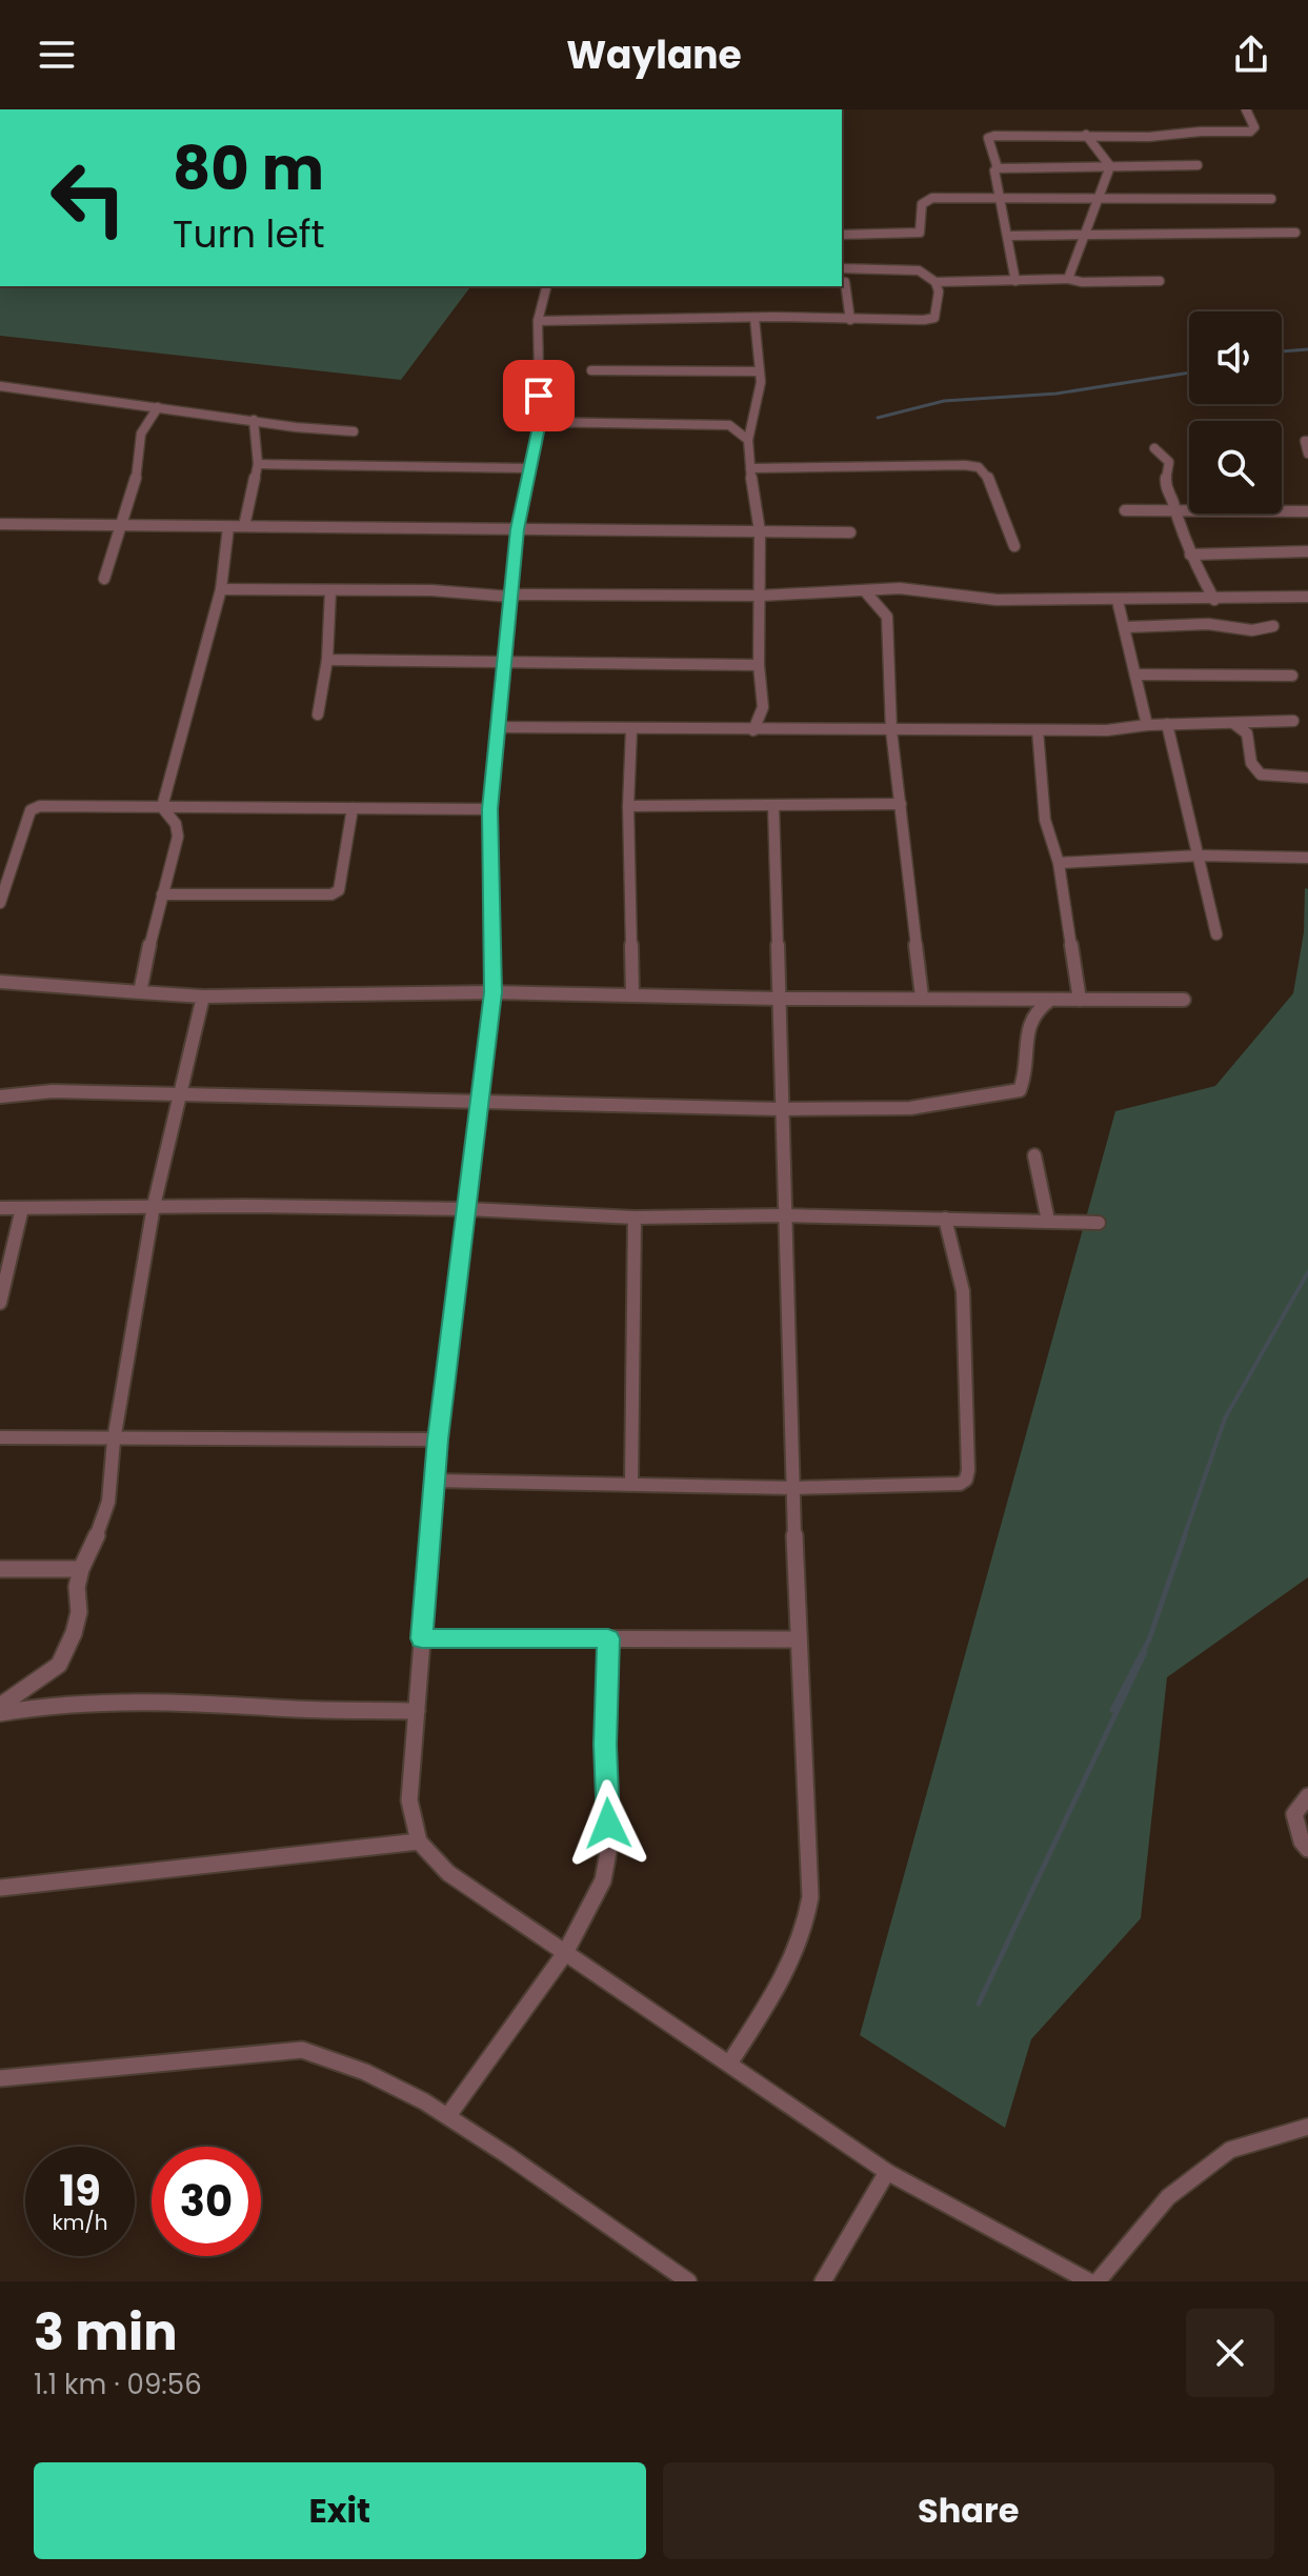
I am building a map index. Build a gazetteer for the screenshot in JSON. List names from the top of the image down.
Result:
{
  "page": {
    "header": "Waylane",
    "turn": ["80 m", "Turn left"],
    "speed": "19 km/h",
    "limit": "30",
    "heading": ["3 min", "1.1 km · 09:56"],
    "buttons": ["Exit", "Share"]
  }
}
